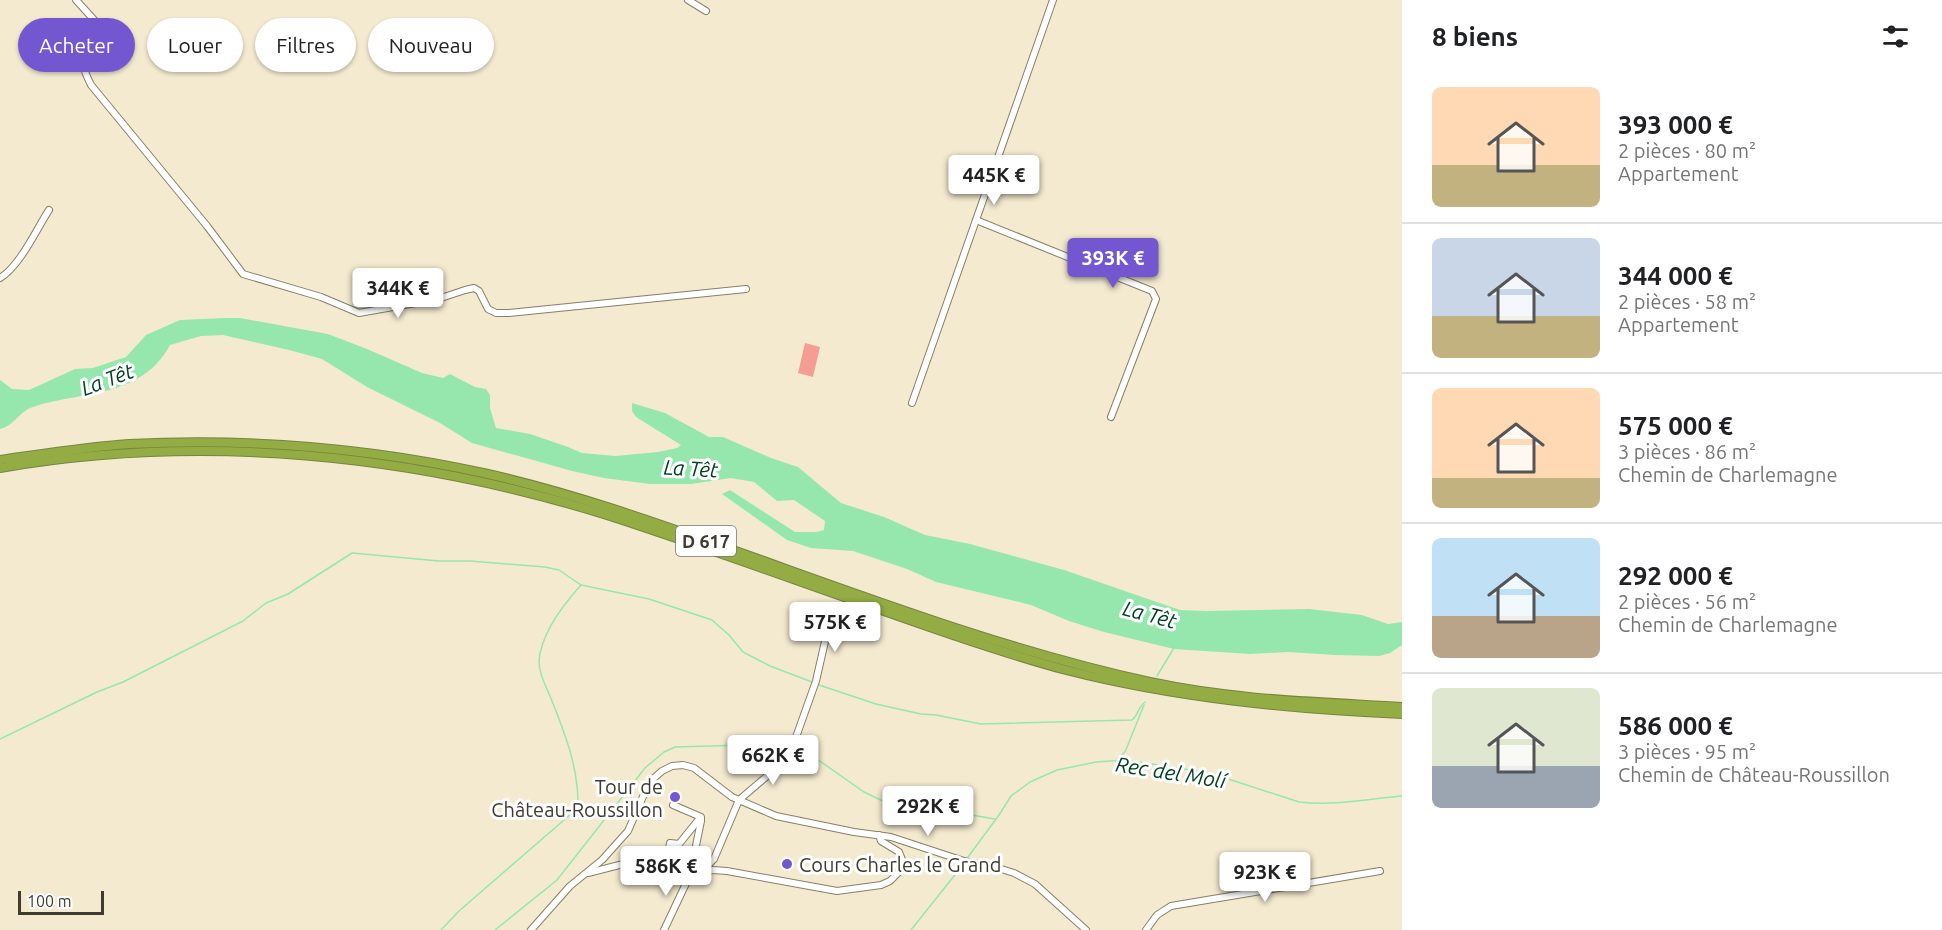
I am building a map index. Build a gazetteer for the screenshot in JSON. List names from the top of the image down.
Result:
{
  "streets": {
    "highway": ["D 617"]
  },
  "water": ["La Têt", "Rec del Molí"],
  "places": ["Tour de Château-Roussillon", "Cours Charles le Grand"],
  "scale_bar": "100 m",
  "page": {
    "heading": "8 biens",
    "chip": [
      "Acheter",
      "Louer",
      "Filtres",
      "Nouveau"
    ],
    "list": [
      {
        "name": "393 000 €",
        "note": "2 pièces · 80 m² · Appartement"
      },
      {
        "name": "344 000 €",
        "note": "2 pièces · 58 m² · Appartement"
      },
      {
        "name": "575 000 €",
        "note": "3 pièces · 86 m² · Chemin de Charlemagne"
      },
      {
        "name": "292 000 €",
        "note": "2 pièces · 56 m² · Chemin de Charlemagne"
      },
      {
        "name": "586 000 €",
        "note": "3 pièces · 95 m² · Chemin de Château-Roussillon"
      }
    ],
    "price": [
      "445K €",
      "393K €",
      "344K €",
      "575K €",
      "662K €",
      "292K €",
      "586K €",
      "923K €"
    ],
    "scale": "100 m"
  }
}
